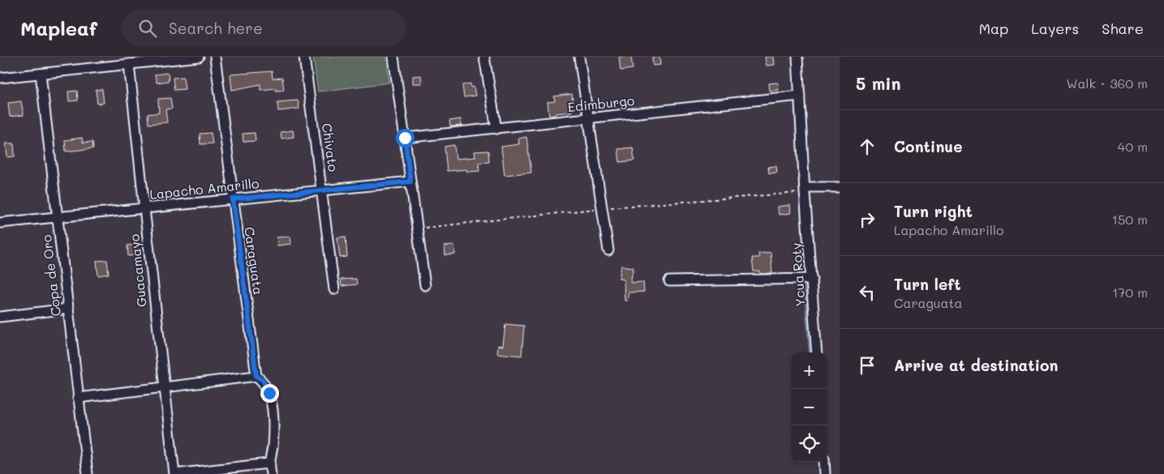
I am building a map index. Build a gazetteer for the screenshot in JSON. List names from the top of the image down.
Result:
{
  "streets": {
    "street": [
      "Edimburgo",
      "Chivato",
      "Lapacho Amarillo",
      "Caraguata",
      "Guacamayo",
      "Ycua Roty",
      "Copa de Oro"
    ]
  },
  "crossings": [
    ["Edimburgo", "Ycua Roty"],
    ["Chivato", "Lapacho Amarillo"],
    ["Lapacho Amarillo", "Caraguata"],
    ["Lapacho Amarillo", "Guacamayo"],
    ["Lapacho Amarillo", "Copa de Oro"]
  ],
  "page": {
    "header": "Mapleaf",
    "search": "Search here",
    "nav": ["Map", "Layers", "Share"],
    "heading": ["5 min", "Walk · 360 m"],
    "list": [
      ["Continue", "40 m"],
      ["Turn right", "Lapacho Amarillo", "150 m"],
      ["Turn left", "Caraguata", "170 m"],
      "Arrive at destination"
    ],
    "map_buttons": ["+", "−"]
  }
}
